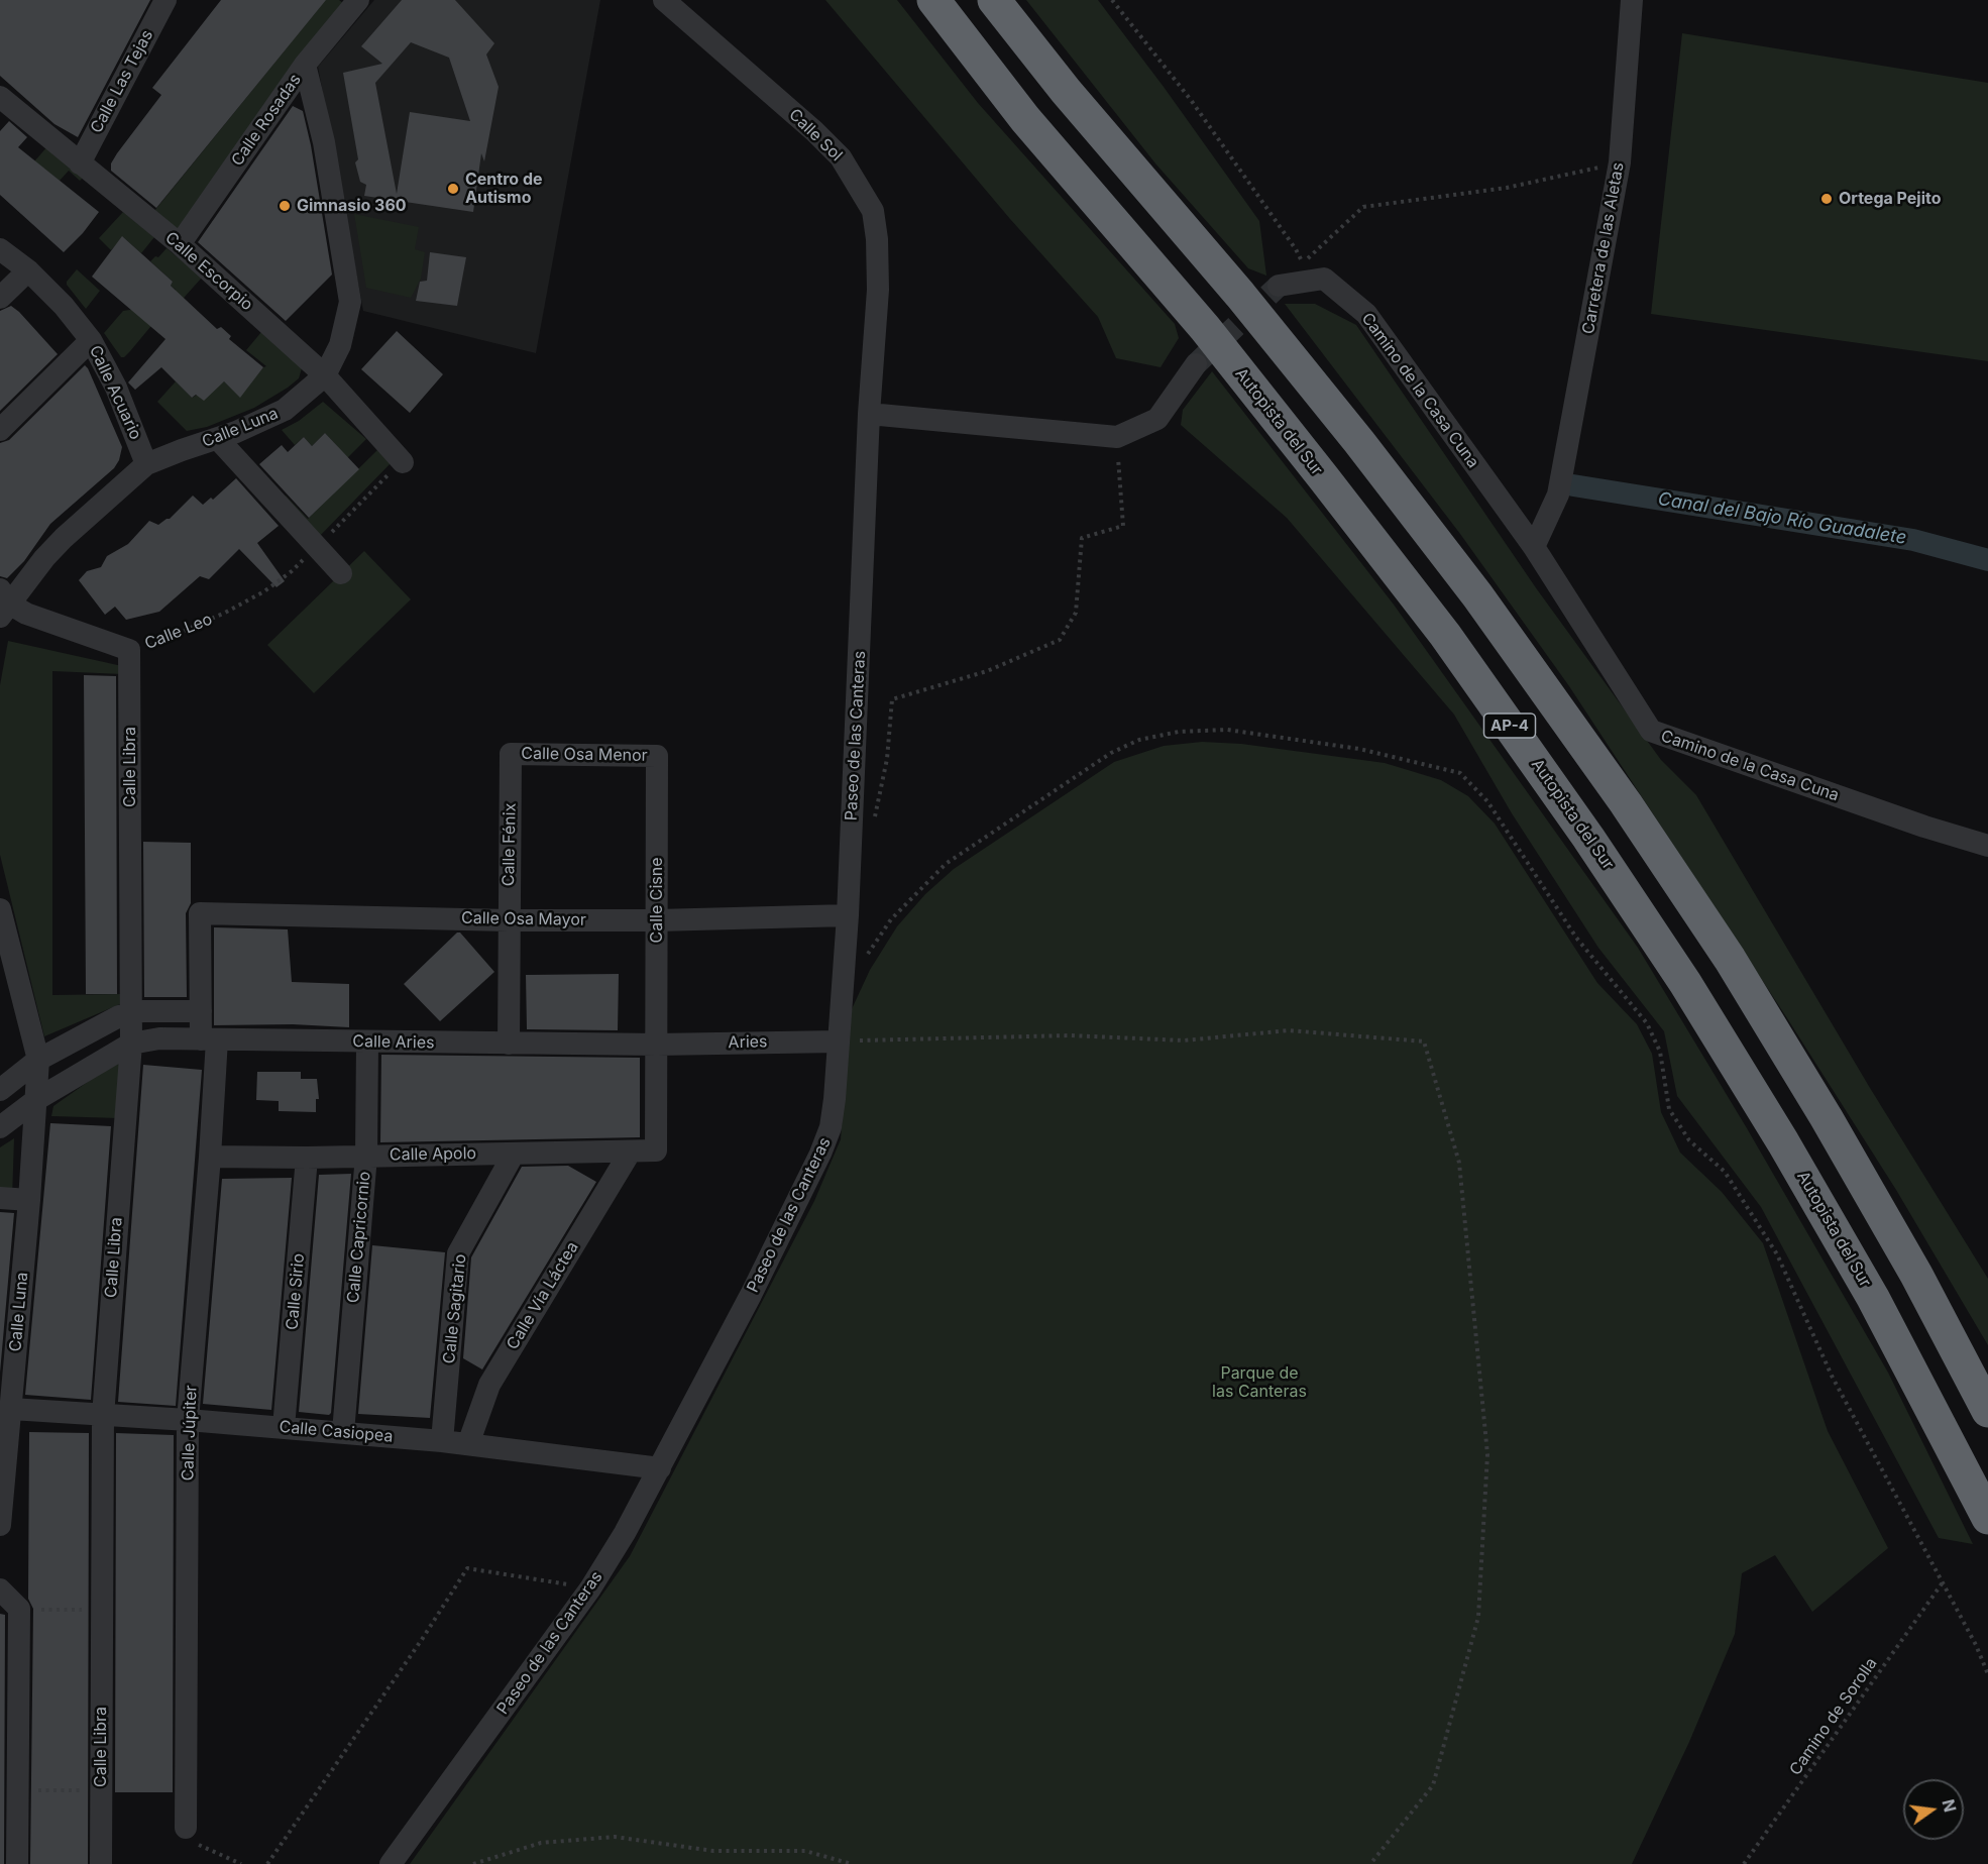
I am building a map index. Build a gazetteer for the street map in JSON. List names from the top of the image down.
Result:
{
  "streets": {
    "highway": ["Autopista del Sur", "AP-4"],
    "street": [
      "Calle Las Tejas",
      "Calle Rosadas",
      "Calle Sol",
      "Carretera de las Aletas",
      "Calle Escorpio",
      "Camino de la Casa Cuna",
      "Calle Acuario",
      "Calle Luna",
      "Calle Leo",
      "Paseo de las Canteras",
      "Calle Osa Menor",
      "Calle Libra",
      "Calle Fénix",
      "Calle Cisne",
      "Calle Osa Mayor",
      "Calle Aries",
      "Aries",
      "Calle Apolo",
      "Calle Capricornio",
      "Calle Sirio",
      "Calle Vía Láctea",
      "Calle Sagitario",
      "Calle Casiopea",
      "Calle Júpiter"
    ],
    "path": ["Camino de Sorolla"]
  },
  "crossings": [
    ["Calle Las Tejas", "Calle Escorpio"],
    ["Calle Rosadas", "Calle Escorpio"],
    ["Calle Rosadas", "Calle Luna"],
    ["Calle Sol", "Paseo de las Canteras"],
    ["Carretera de las Aletas", "Camino de la Casa Cuna"],
    ["Calle Escorpio", "Calle Luna"],
    ["Calle Escorpio", "Calle Leo"],
    ["Calle Acuario", "Calle Luna"],
    ["Calle Luna", "Calle Leo"],
    ["Calle Luna", "Calle Casiopea"],
    ["Calle Leo", "Calle Libra"],
    ["Paseo de las Canteras", "Calle Osa Mayor"],
    ["Paseo de las Canteras", "Aries"],
    ["Paseo de las Canteras", "Calle Casiopea"],
    ["Calle Osa Menor", "Calle Fénix"],
    ["Calle Osa Menor", "Calle Cisne"],
    ["Calle Libra", "Calle Aries"],
    ["Calle Libra", "Calle Casiopea"],
    ["Calle Fénix", "Calle Osa Mayor"],
    ["Calle Fénix", "Calle Aries"],
    ["Calle Cisne", "Calle Osa Mayor"],
    ["Calle Cisne", "Calle Aries"],
    ["Calle Cisne", "Aries"],
    ["Calle Cisne", "Calle Apolo"],
    ["Calle Osa Mayor", "Calle Júpiter"],
    ["Calle Aries", "Aries"],
    ["Calle Aries", "Calle Capricornio"],
    ["Calle Aries", "Calle Júpiter"],
    ["Calle Apolo", "Calle Capricornio"],
    ["Calle Apolo", "Calle Sirio"],
    ["Calle Apolo", "Calle Vía Láctea"],
    ["Calle Apolo", "Calle Sagitario"],
    ["Calle Apolo", "Calle Júpiter"],
    ["Calle Capricornio", "Calle Casiopea"],
    ["Calle Sirio", "Calle Casiopea"],
    ["Calle Vía Láctea", "Calle Casiopea"],
    ["Calle Sagitario", "Calle Casiopea"],
    ["Calle Casiopea", "Calle Júpiter"]
  ],
  "water": ["Canal del Bajo Río Guadalete"],
  "parks": ["Parque de las Canteras"],
  "places": ["Centro de Autismo", "Ortega Pejito", "Gimnasio 360"],
  "north": "right"
}
